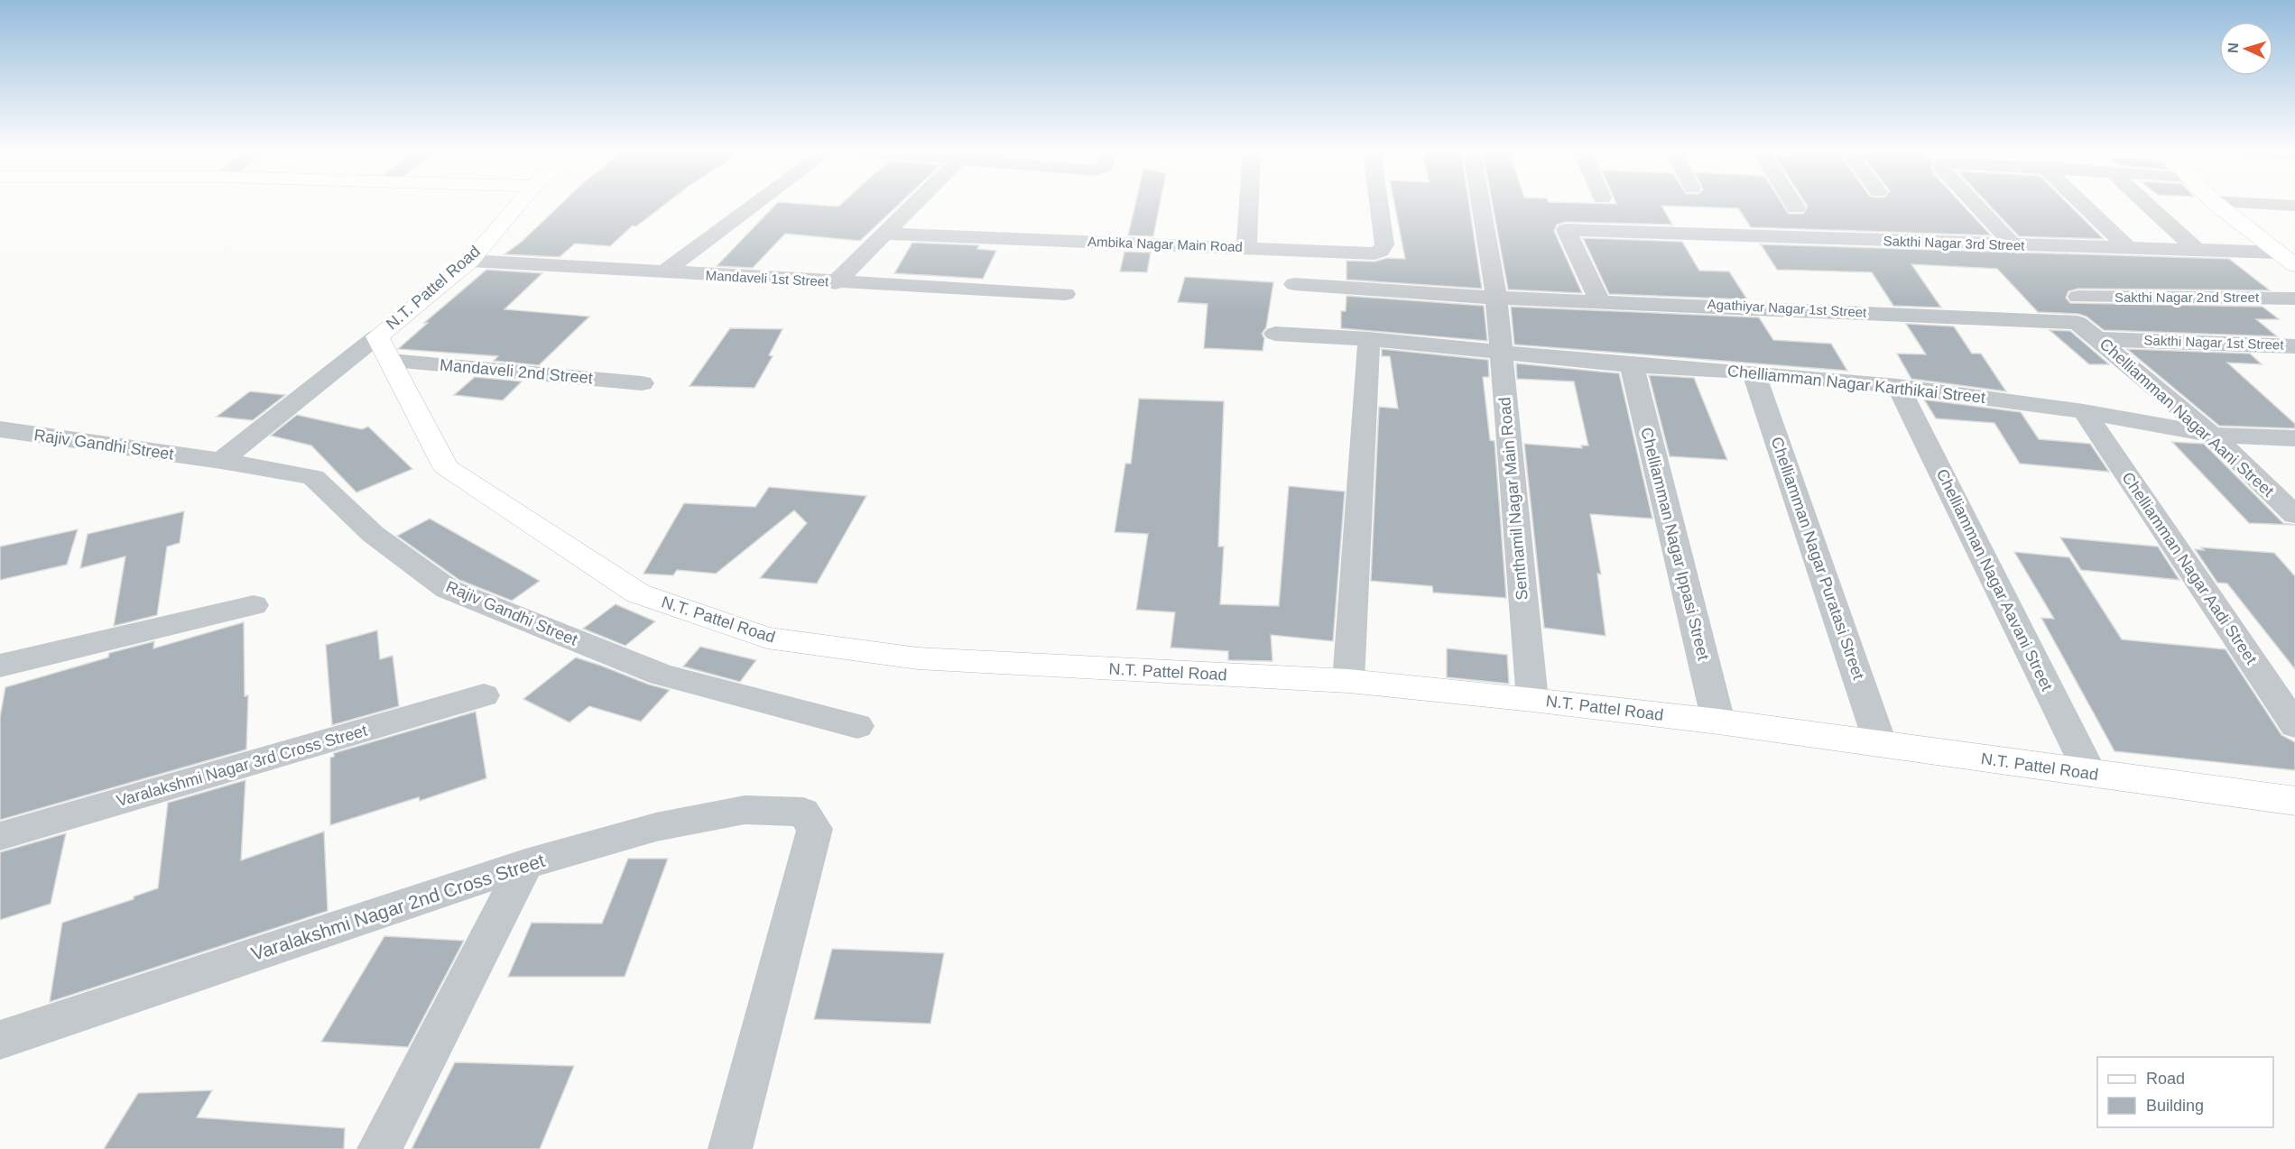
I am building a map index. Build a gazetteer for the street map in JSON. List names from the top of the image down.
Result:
{
  "streets": {
    "street": [
      "Sakthi Nagar 3rd Street",
      "Ambika Nagar Main Road",
      "Mandaveli 1st Street",
      "N.T. Pattel Road",
      "Sakthi Nagar 2nd Street",
      "Agathiyar Nagar 1st Street",
      "Sakthi Nagar 1st Street",
      "Mandaveli 2nd Street",
      "Chelliamman Nagar Karthikai Street",
      "Chelliamman Nagar Aani Street",
      "Rajiv Gandhi Street",
      "Senthamil Nagar Main Road",
      "Chelliamman Nagar Ippasi Street",
      "Chelliamman Nagar Puratasi Street",
      "Chelliamman Nagar Aadi Street",
      "Chelliamman Nagar Aavani Street",
      "Varalakshmi Nagar 3rd Cross Street",
      "Varalakshmi Nagar 2nd Cross Street"
    ]
  },
  "crossings": [
    ["Sakthi Nagar 3rd Street", "Agathiyar Nagar 1st Street"],
    ["Mandaveli 1st Street", "N.T. Pattel Road"],
    ["N.T. Pattel Road", "Mandaveli 2nd Street"],
    ["N.T. Pattel Road", "Senthamil Nagar Main Road"],
    ["N.T. Pattel Road", "Chelliamman Nagar Ippasi Street"],
    ["N.T. Pattel Road", "Chelliamman Nagar Puratasi Street"],
    ["N.T. Pattel Road", "Chelliamman Nagar Aavani Street"],
    ["Agathiyar Nagar 1st Street", "Chelliamman Nagar Aani Street"],
    ["Agathiyar Nagar 1st Street", "Senthamil Nagar Main Road"],
    ["Sakthi Nagar 1st Street", "Chelliamman Nagar Aani Street"],
    ["Chelliamman Nagar Karthikai Street", "Chelliamman Nagar Aani Street"],
    ["Chelliamman Nagar Karthikai Street", "Senthamil Nagar Main Road"],
    ["Chelliamman Nagar Karthikai Street", "Chelliamman Nagar Ippasi Street"],
    ["Chelliamman Nagar Karthikai Street", "Chelliamman Nagar Puratasi Street"],
    ["Chelliamman Nagar Karthikai Street", "Chelliamman Nagar Aadi Street"],
    ["Chelliamman Nagar Karthikai Street", "Chelliamman Nagar Aavani Street"]
  ],
  "legend": ["Road", "Building"],
  "north": "left"
}
